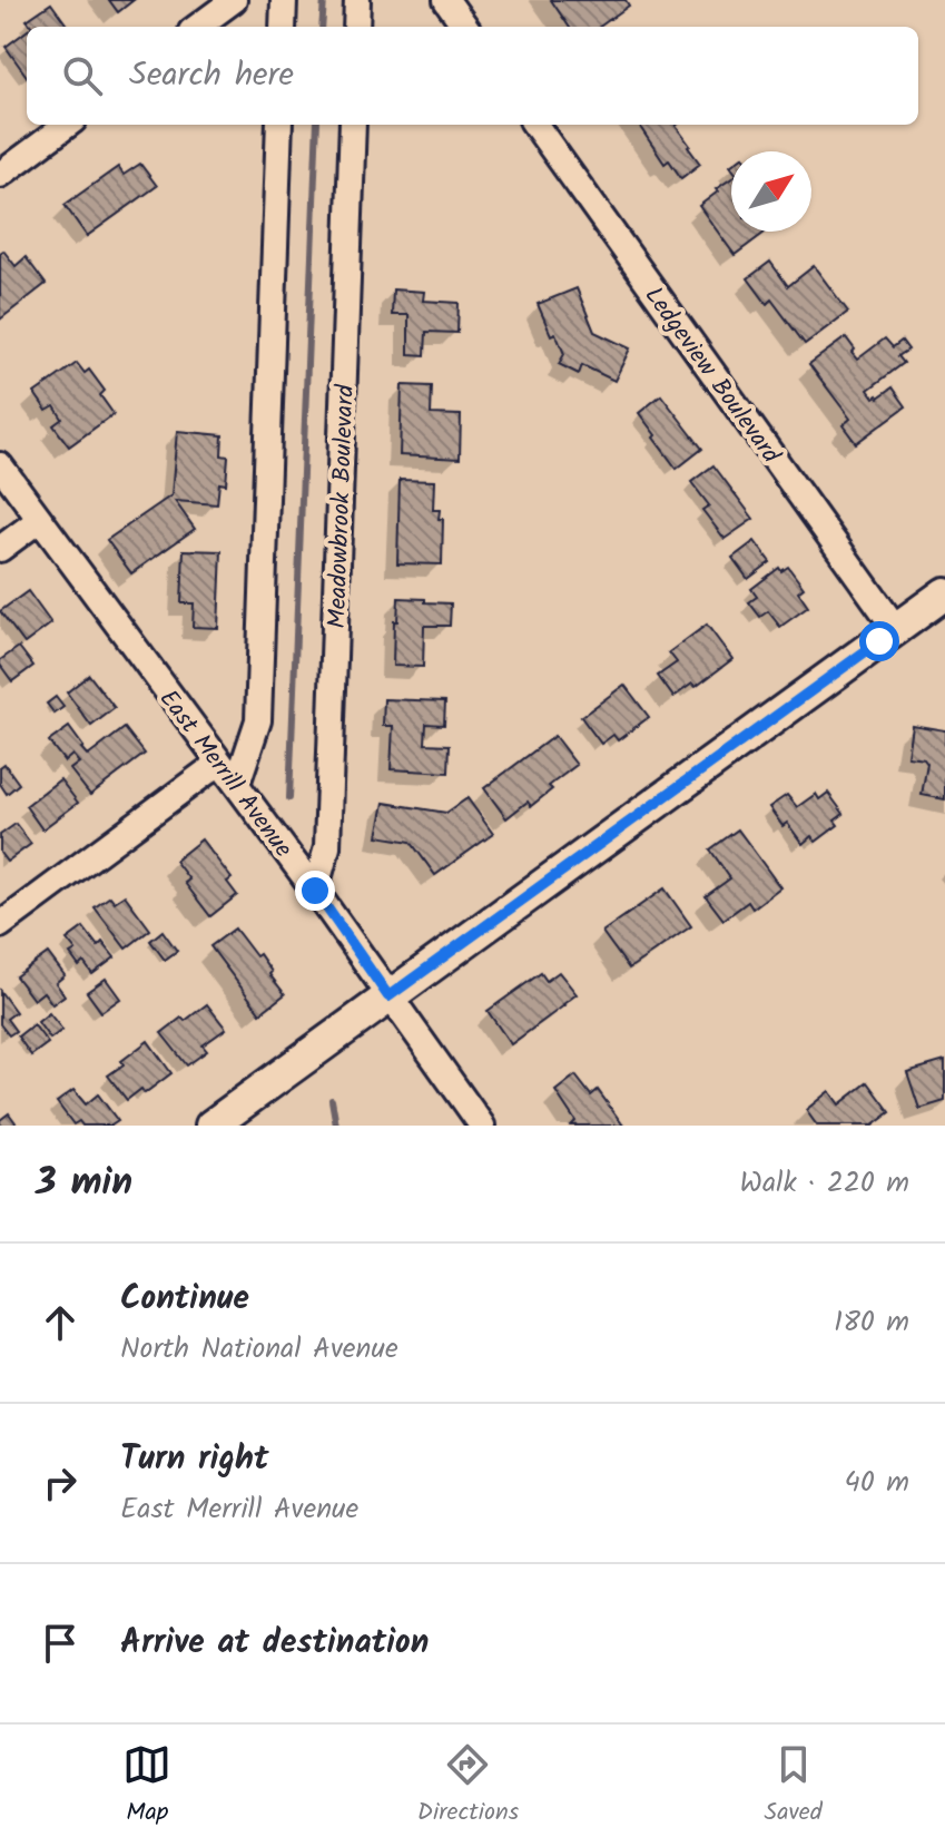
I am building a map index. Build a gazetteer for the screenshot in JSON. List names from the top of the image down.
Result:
{
  "streets": {
    "street": ["Ledgeview Boulevard", "Meadowbrook Boulevard", "East Merrill Avenue"]
  },
  "crossings": [
    ["Meadowbrook Boulevard", "East Merrill Avenue"]
  ],
  "north": "top right",
  "page": {
    "search": "Search here",
    "heading": ["3 min", "Walk · 220 m"],
    "list": [
      ["Continue", "North National Avenue", "180 m"],
      ["Turn right", "East Merrill Avenue", "40 m"],
      "Arrive at destination"
    ],
    "nav": ["Map", "Directions", "Saved"]
  }
}
